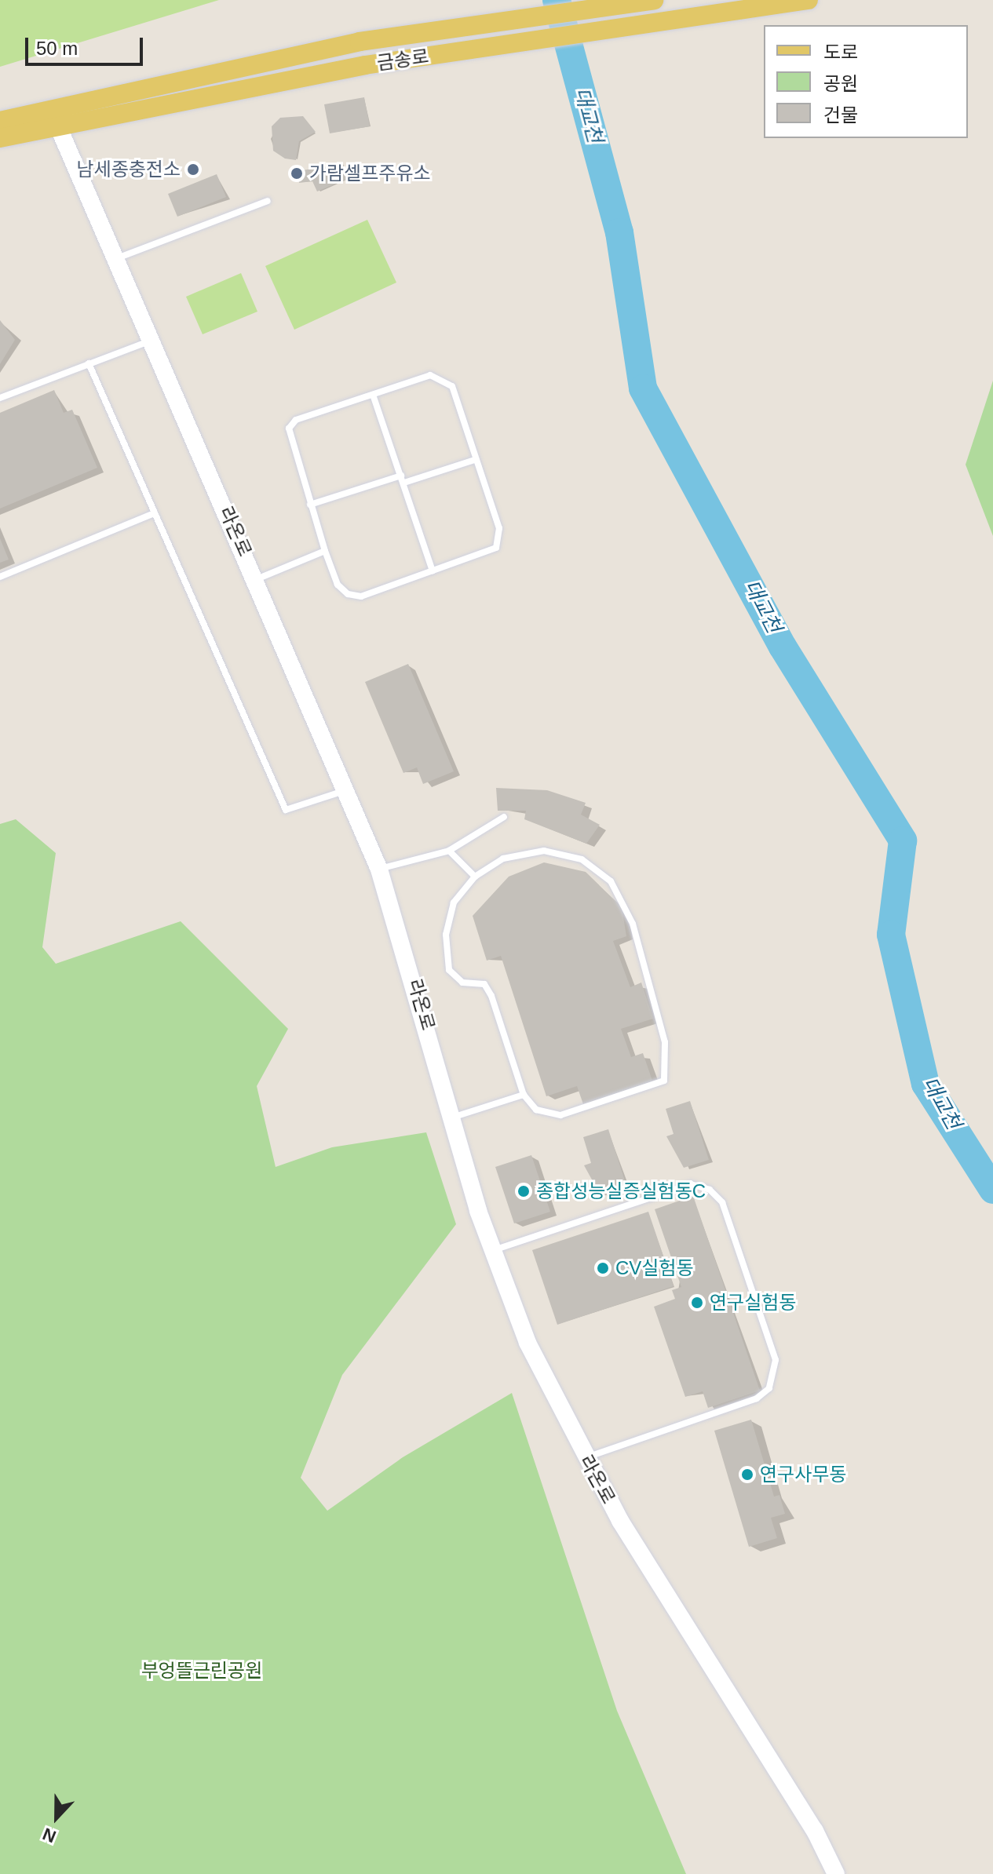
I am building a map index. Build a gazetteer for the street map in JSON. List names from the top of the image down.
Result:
{
  "streets": {
    "main road": ["금송로", "라온로"]
  },
  "crossings": [
    ["금송로", "라온로"]
  ],
  "water": ["대교천"],
  "parks": ["부엉뜰근린공원"],
  "places": [
    "남세종충전소",
    "가람셀프주유소",
    "종합성능실증실험동C",
    "CV실험동",
    "연구실험동",
    "연구사무동"
  ],
  "legend": ["도로", "공원", "건물"],
  "scale_bar": "50 m",
  "north": "bottom"
}
